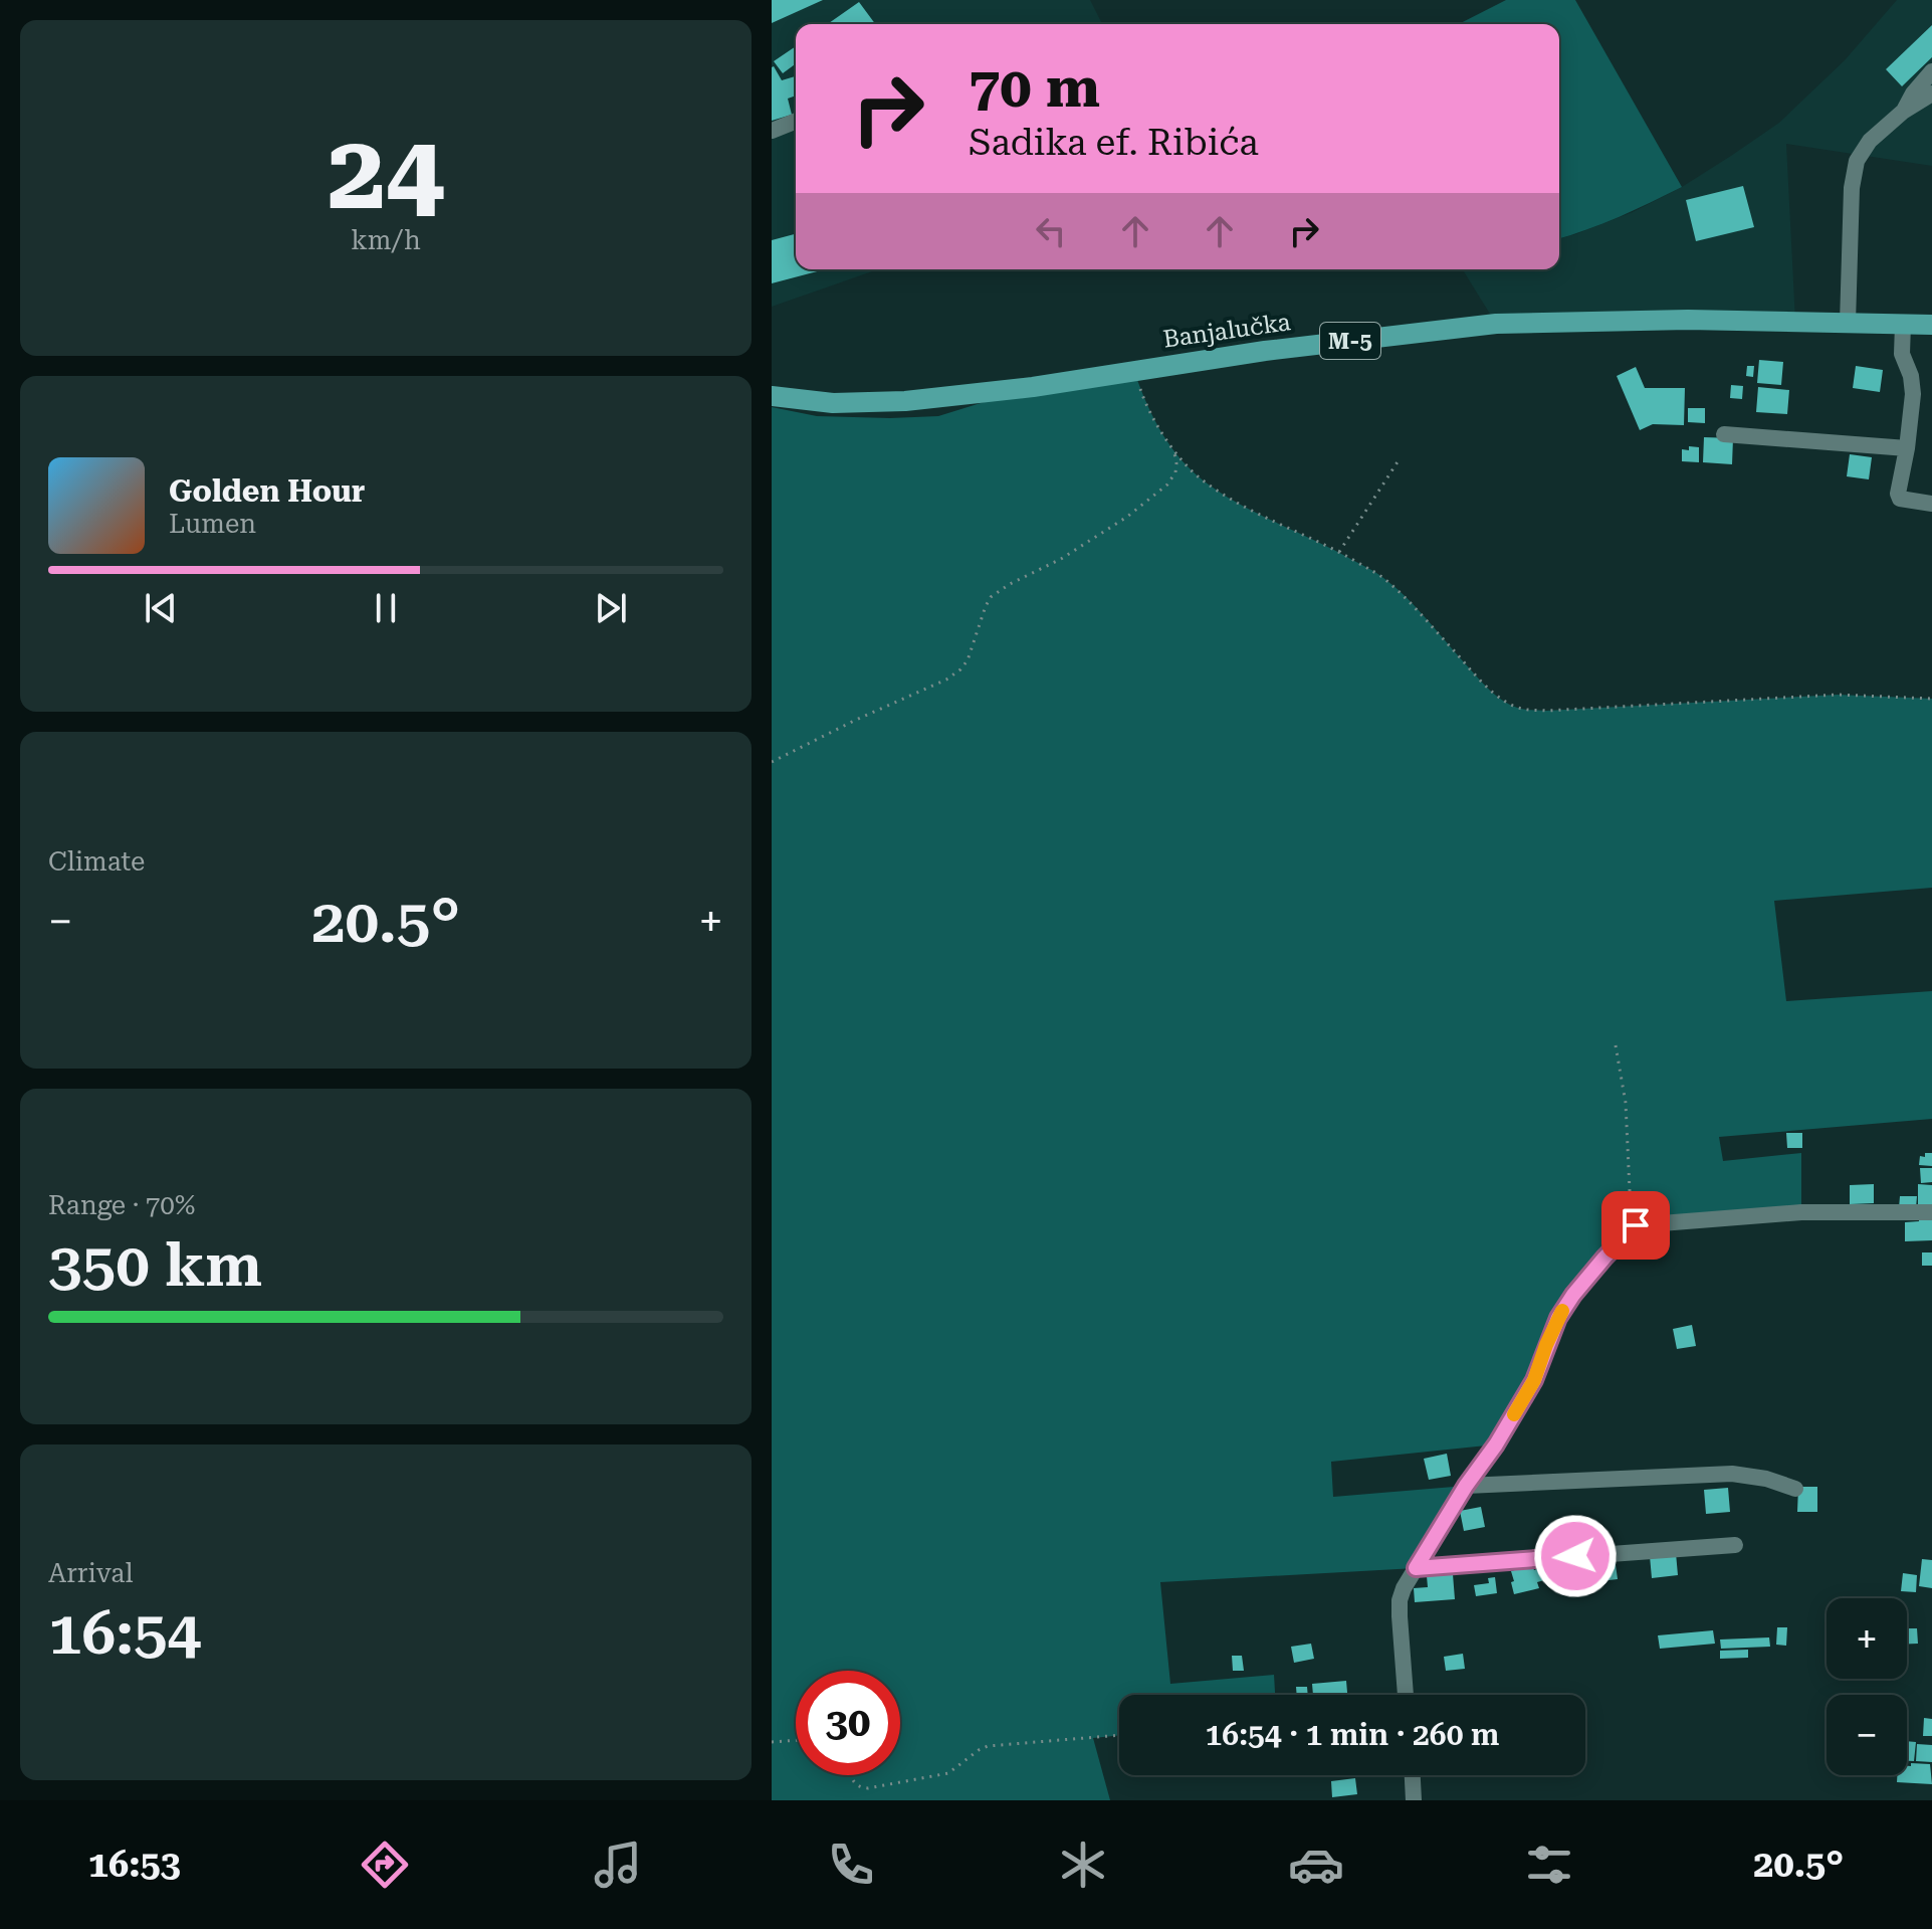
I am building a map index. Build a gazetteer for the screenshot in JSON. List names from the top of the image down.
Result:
{
  "streets": {
    "main road": ["Banjalučka", "M-5"]
  },
  "page": {
    "tile": [
      ["24", "km/h"],
      "Climate",
      ["Range · 70%", "350 km"],
      ["Arrival", "16:54"]
    ],
    "turn": ["70 m", "Sadika ef. Ribića"],
    "song": ["Golden Hour", "Lumen"],
    "heat": ["−", "20.5°", "+"],
    "map_buttons": ["+", "−"],
    "limit": "30",
    "trip": "16:54 · 1 min · 260 m",
    "tabs": ["16:53", "20.5°"]
  }
}
